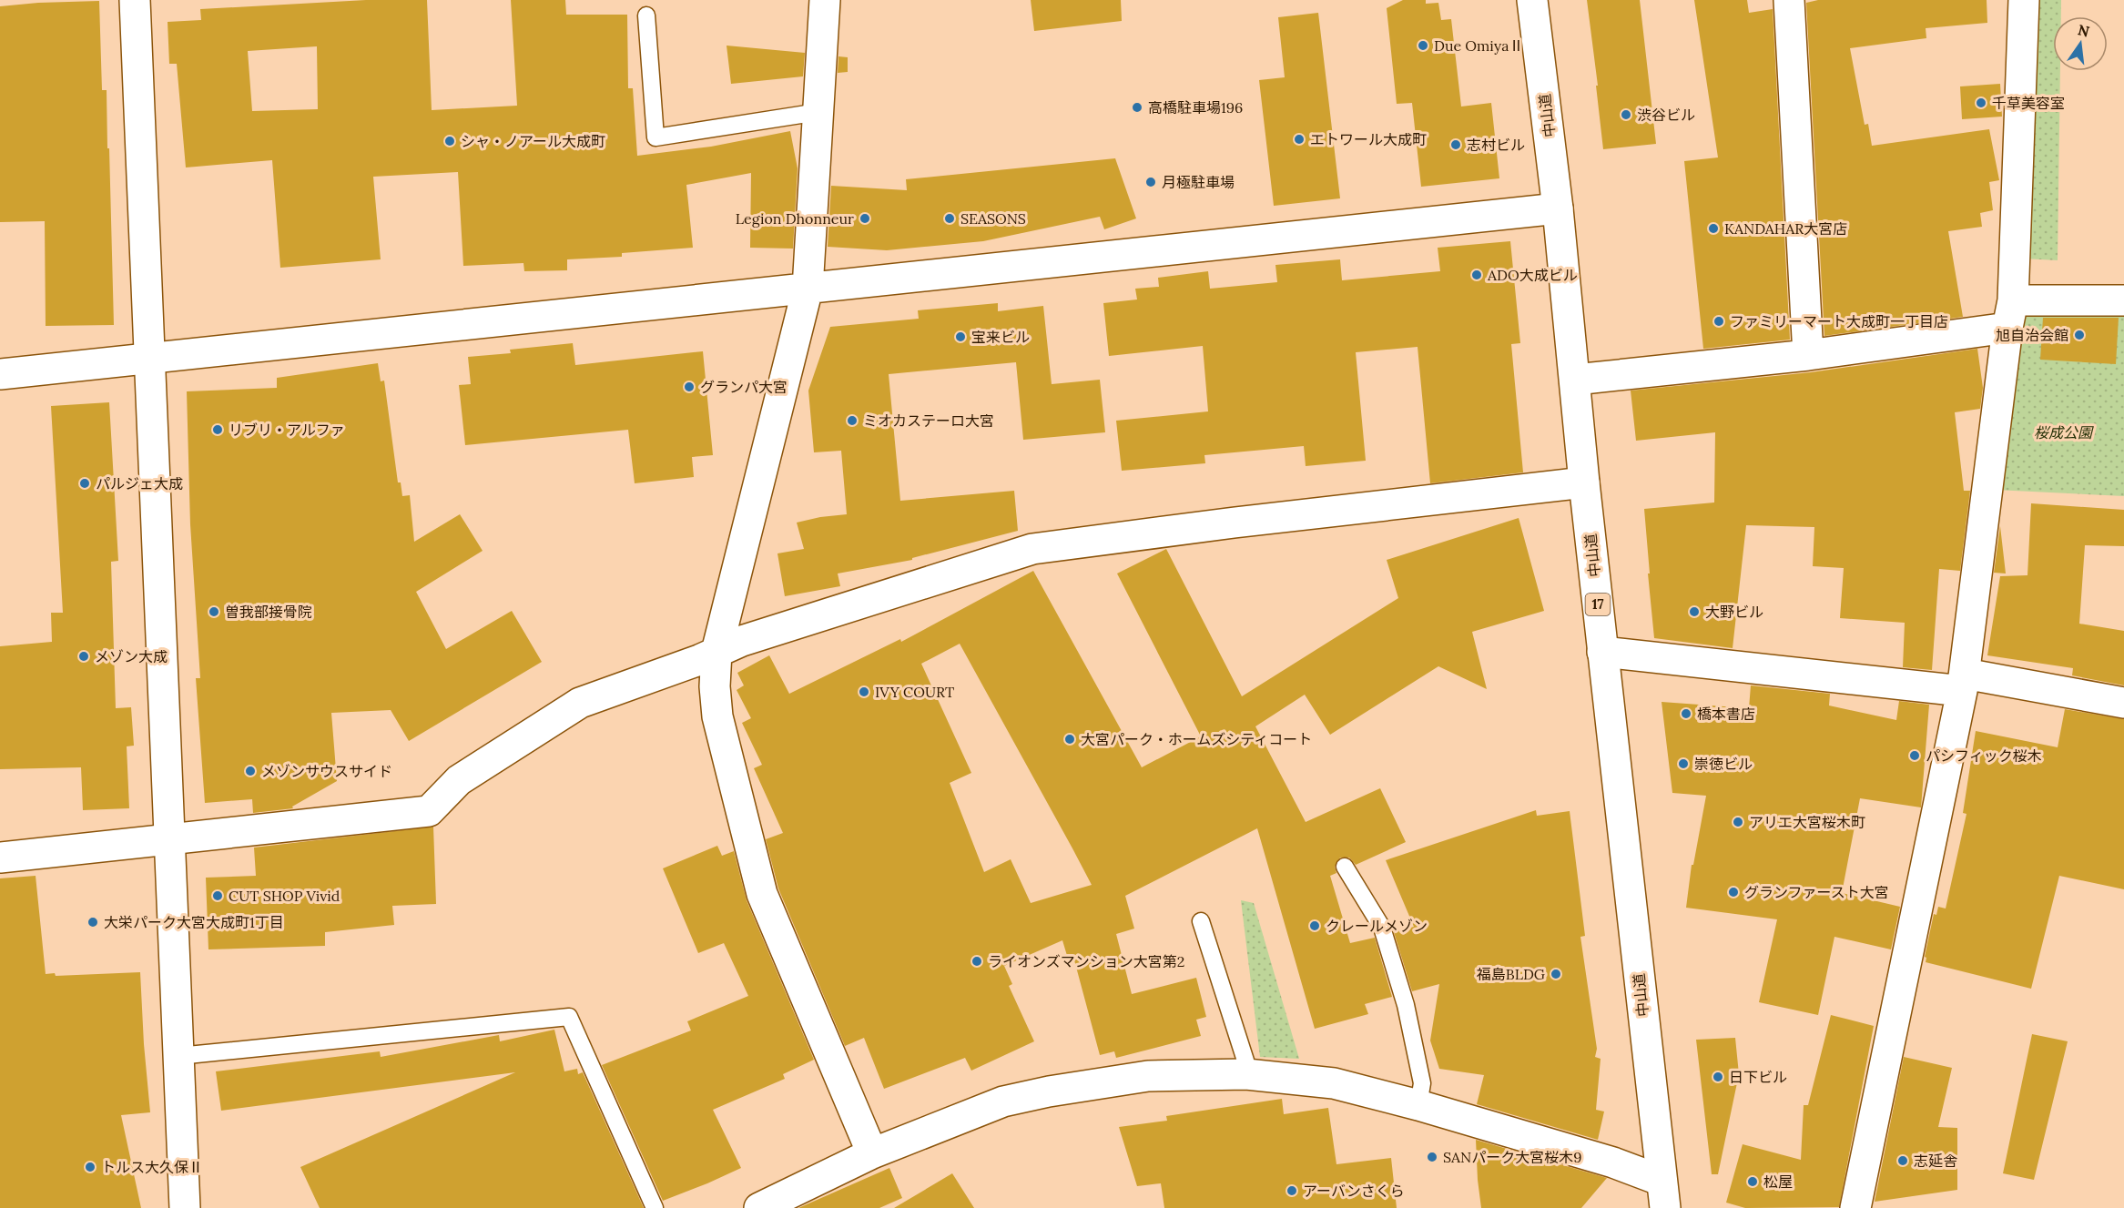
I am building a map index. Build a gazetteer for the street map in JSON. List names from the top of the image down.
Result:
{
  "streets": {
    "main road": ["中山道", "17"]
  },
  "parks": ["桜成公園"],
  "places": [
    "Due OmiyaⅡ",
    "千草美容室",
    "高橋駐車場196",
    "渋谷ビル",
    "エトワール大成町",
    "シャ・ノアール大成町",
    "志村ビル",
    "月極駐車場",
    "Legion Dhonneur",
    "SEASONS",
    "KANDAHAR大宮店",
    "ADO大成ビル",
    "ファミリーマート大成町一丁目店",
    "旭自治会館",
    "宝来ビル",
    "グランパ大宮",
    "ミオカステーロ大宮",
    "リブリ・アルファ",
    "パルジェ大成",
    "曽我部接骨院",
    "大野ビル",
    "メゾン大成",
    "IVY COURT",
    "橋本書店",
    "大宮パーク・ホームズシティコート",
    "パシフィック桜木",
    "崇徳ビル",
    "メゾンサウスサイド",
    "アリエ大宮桜木町",
    "グランファースト大宮",
    "CUT SHOP Vivid",
    "大栄パーク大宮大成町1丁目",
    "クレールメゾン",
    "ライオンズマンション大宮第2",
    "福島BLDG",
    "日下ビル",
    "SANパーク大宮桜木9",
    "志延舎",
    "トルス大久保Ⅱ",
    "松屋",
    "アーバンさくら"
  ],
  "north": "top"
}
